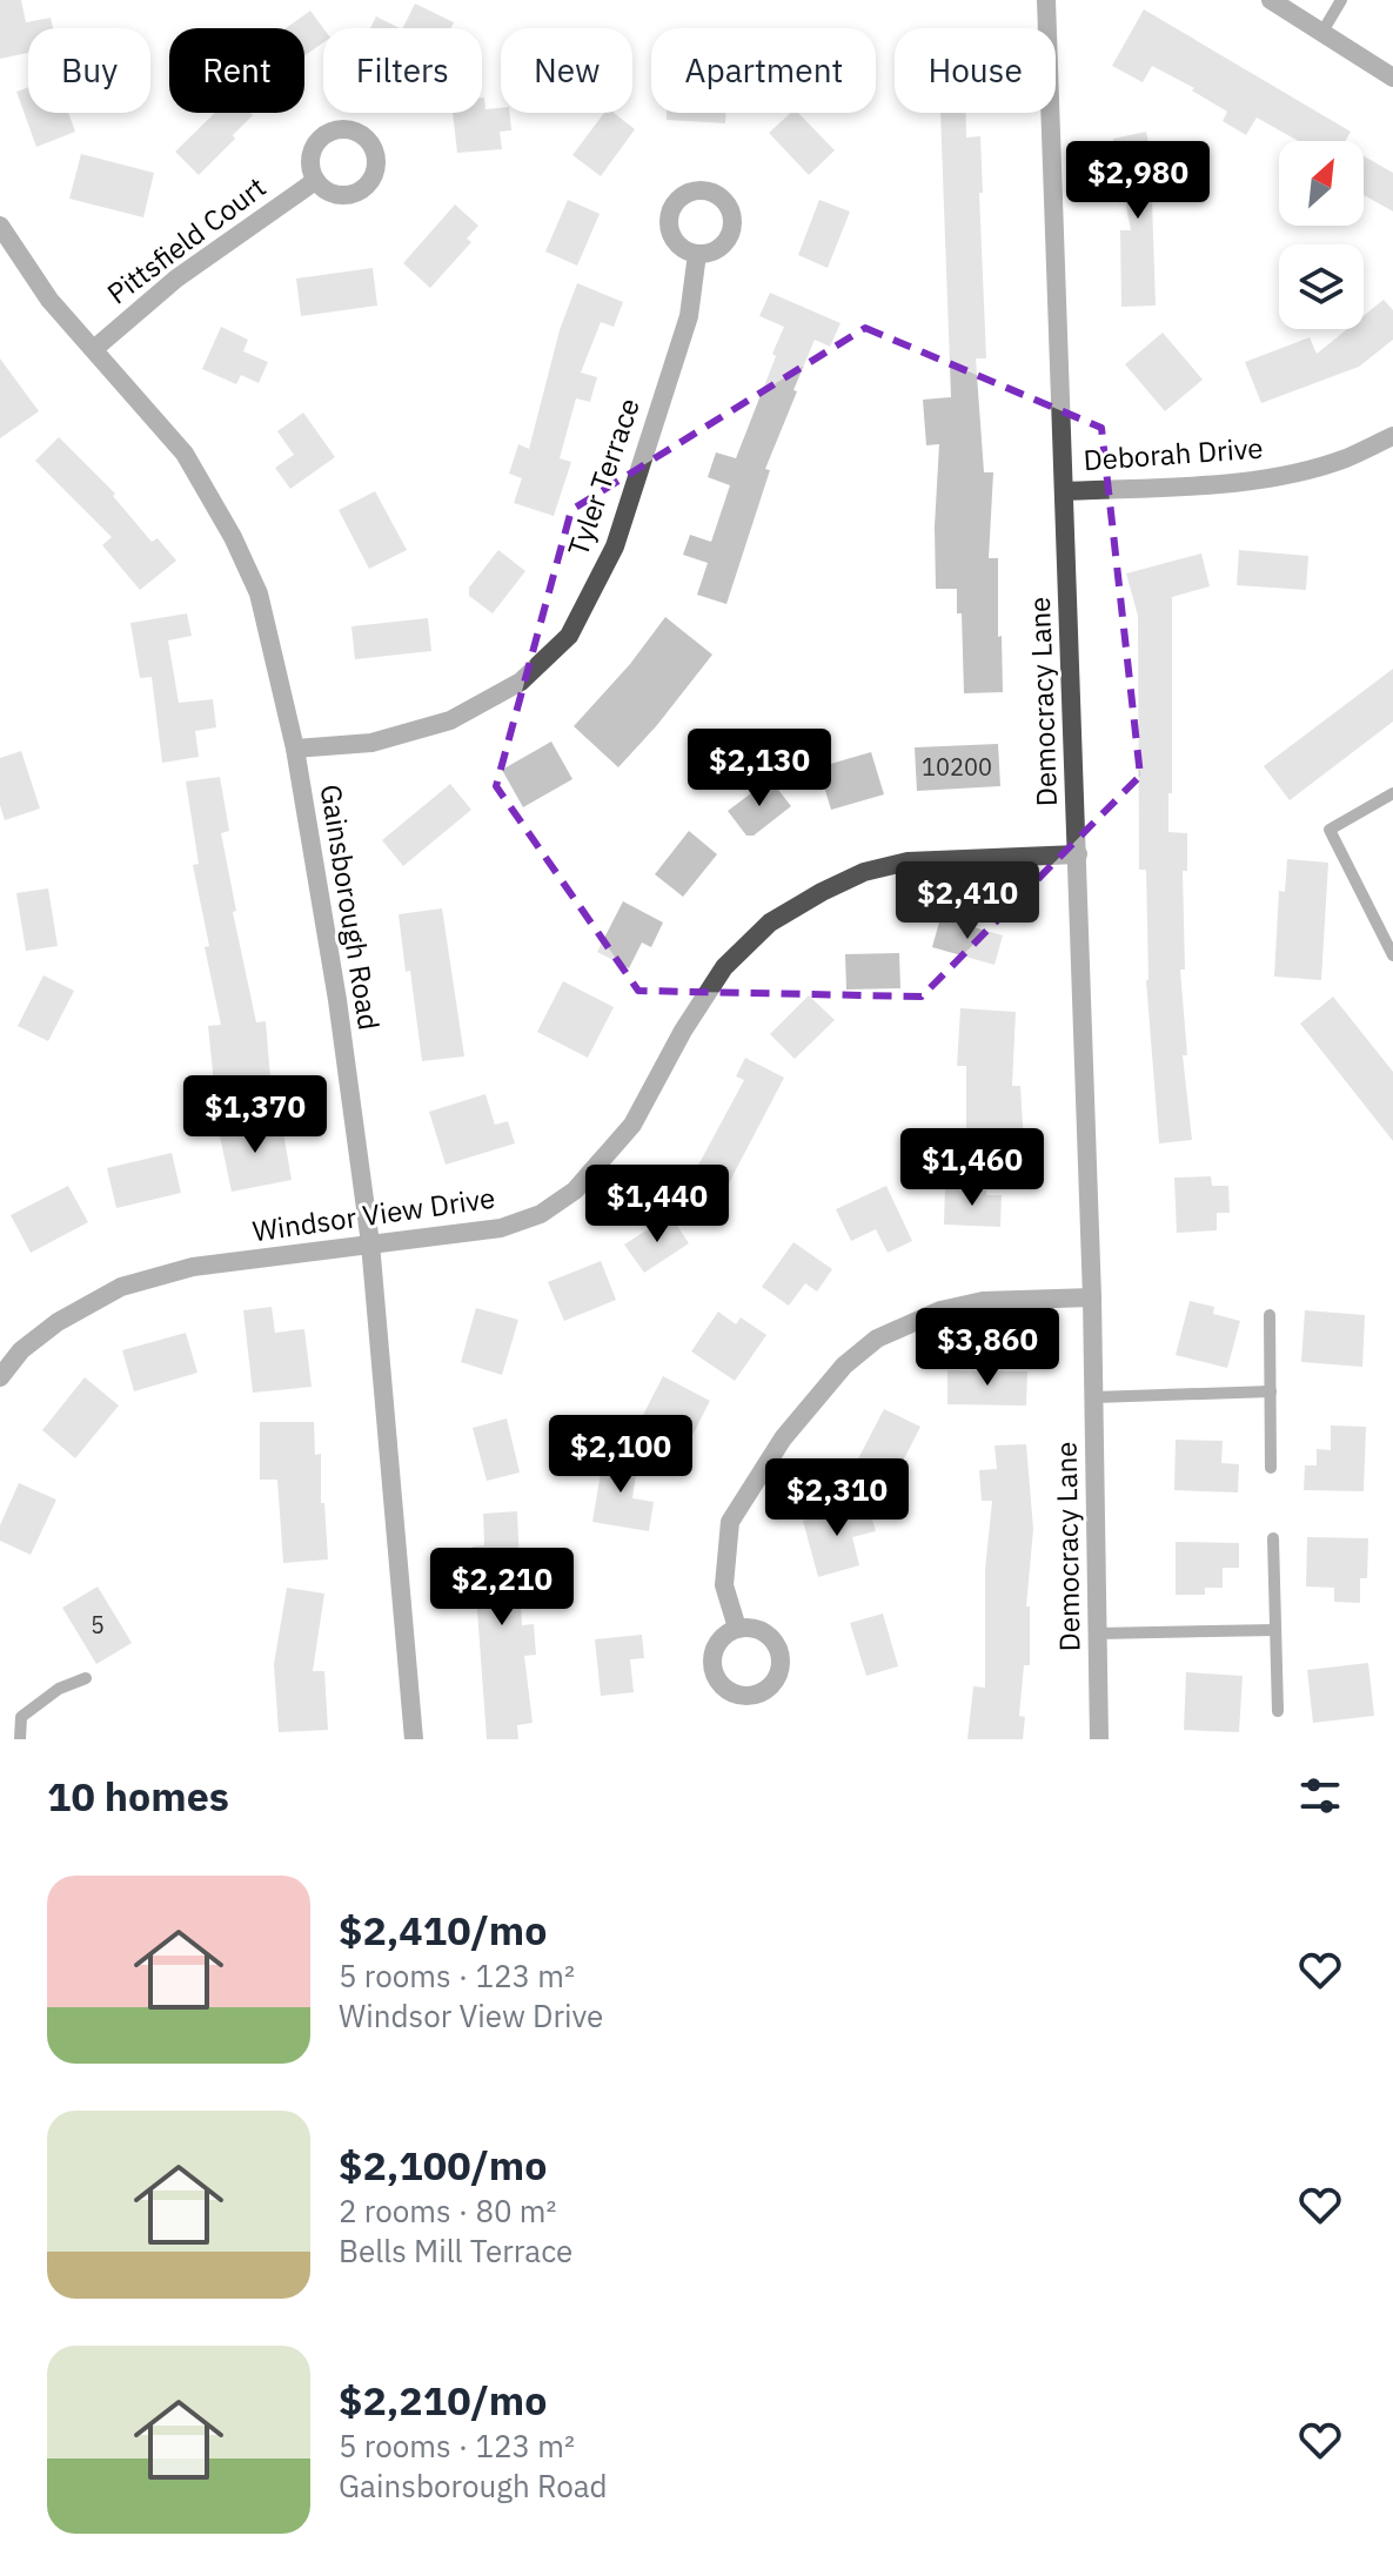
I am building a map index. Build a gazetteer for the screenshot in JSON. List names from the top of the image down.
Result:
{
  "streets": {
    "street": [
      "Pittsfield Court",
      "Deborah Drive",
      "Tyler Terrace",
      "Democracy Lane",
      "Gainsborough Road",
      "Windsor View Drive"
    ]
  },
  "crossings": [
    ["Pittsfield Court", "Gainsborough Road"],
    ["Deborah Drive", "Democracy Lane"],
    ["Tyler Terrace", "Gainsborough Road"],
    ["Democracy Lane", "Windsor View Drive"],
    ["Gainsborough Road", "Windsor View Drive"]
  ],
  "house_numbers": ["10200", "5"],
  "north": "top right",
  "page": {
    "chip": [
      "Buy",
      "Rent",
      "Filters",
      "New",
      "Apartment",
      "House"
    ],
    "price": [
      "$2,980",
      "$2,130",
      "$2,410",
      "$1,370",
      "$1,460",
      "$1,440",
      "$3,860",
      "$2,100",
      "$2,310",
      "$2,210"
    ],
    "heading": "10 homes",
    "list": [
      {
        "name": "$2,410/mo",
        "note": "5 rooms · 123 m² · Windsor View Drive"
      },
      {
        "name": "$2,100/mo",
        "note": "2 rooms · 80 m² · Bells Mill Terrace"
      },
      {
        "name": "$2,210/mo",
        "note": "5 rooms · 123 m² · Gainsborough Road"
      }
    ]
  }
}
